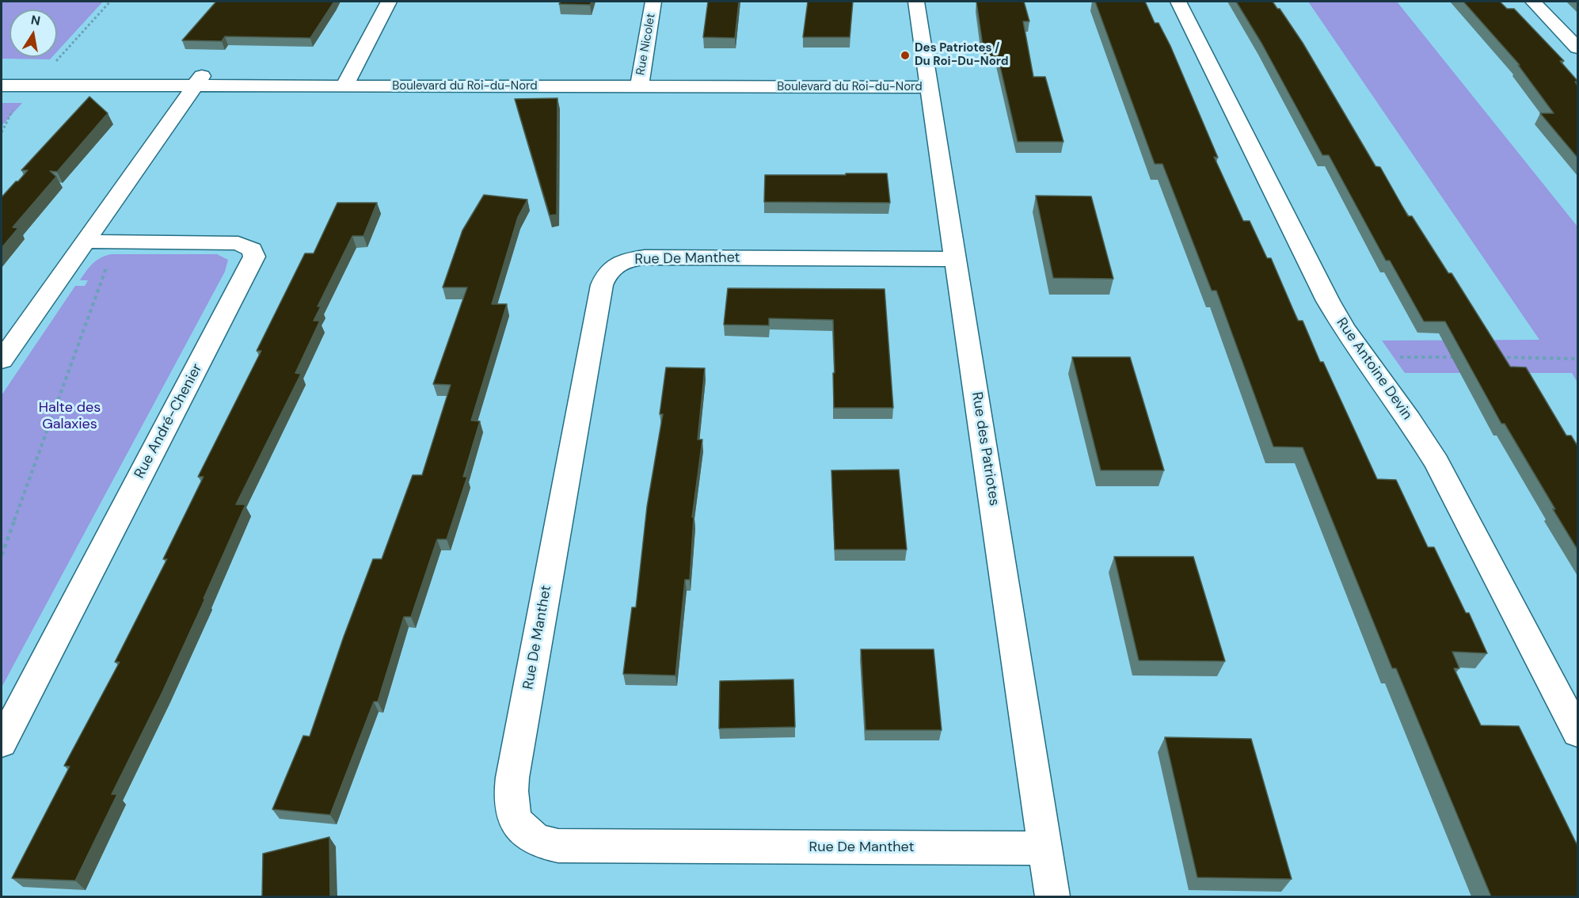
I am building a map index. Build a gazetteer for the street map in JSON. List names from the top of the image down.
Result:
{
  "streets": {
    "street": [
      "Rue Nicolet",
      "Boulevard du Roi-du-Nord",
      "Rue De Manthet",
      "Rue Antoine Devin",
      "Rue André-Chenier",
      "Rue des Patriotes"
    ]
  },
  "crossings": [
    ["Rue Nicolet", "Boulevard du Roi-du-Nord"],
    ["Boulevard du Roi-du-Nord", "Rue des Patriotes"],
    ["Rue De Manthet", "Rue des Patriotes"]
  ],
  "parks": ["Halte des Galaxies"],
  "places": ["Des Patriotes / Du Roi-Du-Nord"],
  "north": "top"
}
